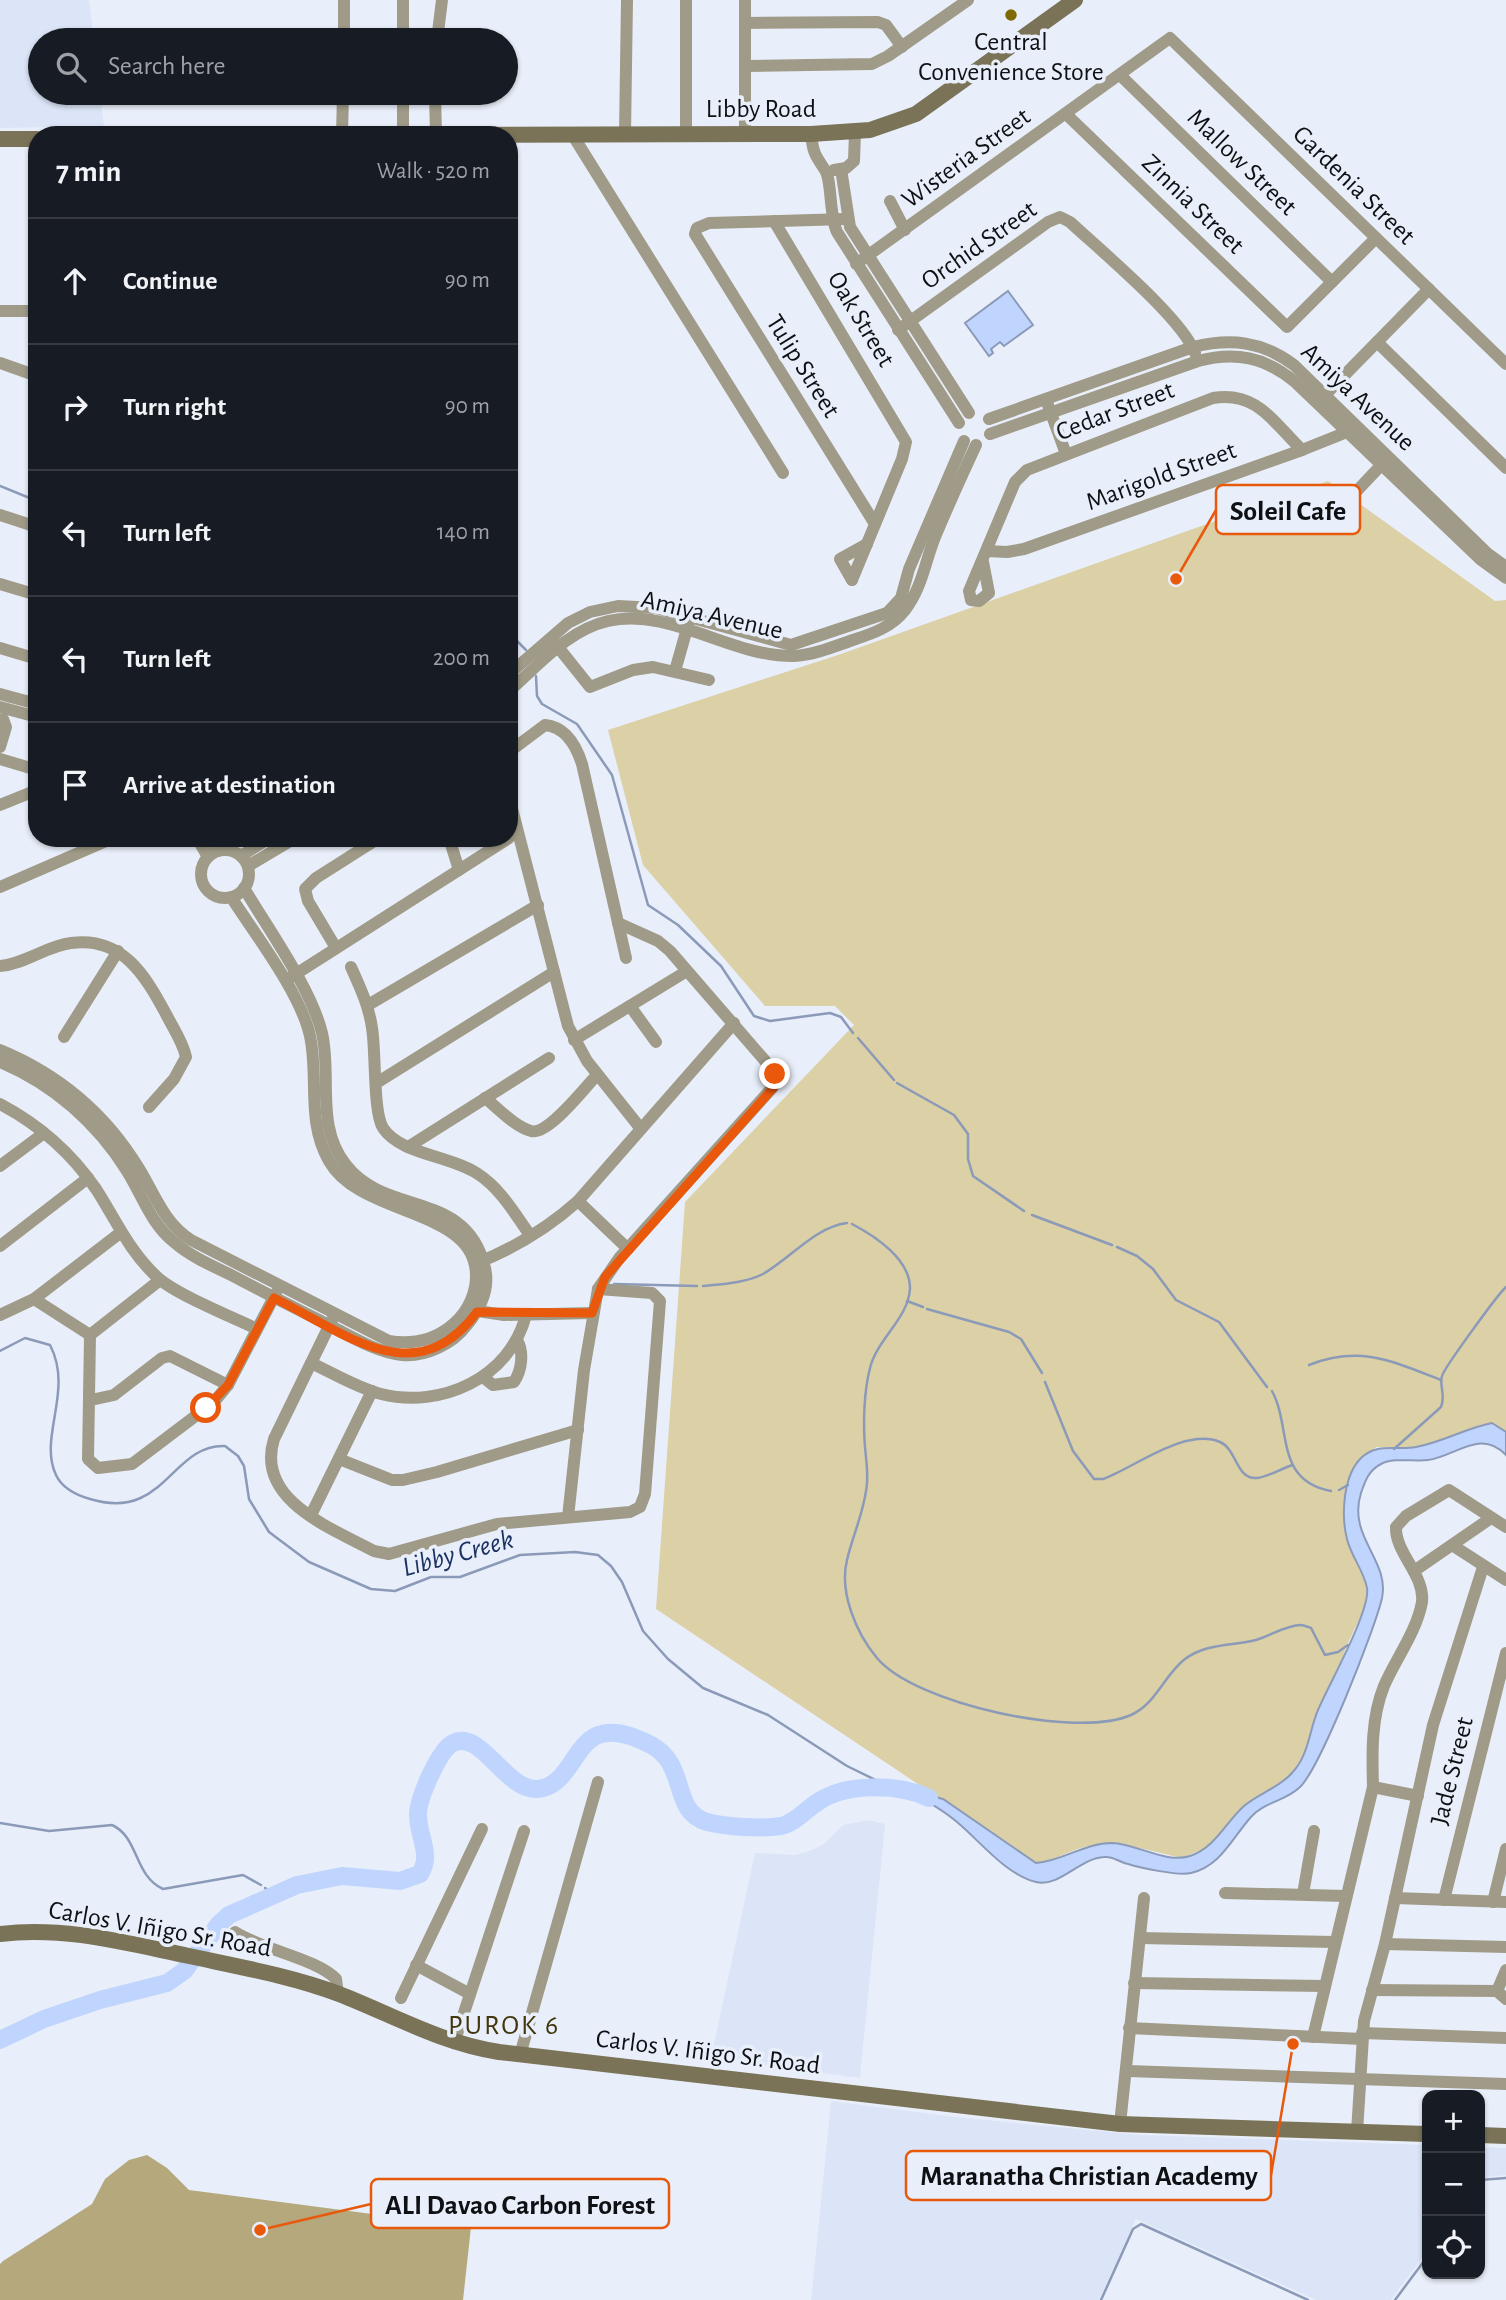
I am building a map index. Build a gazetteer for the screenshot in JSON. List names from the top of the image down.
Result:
{
  "streets": {
    "main road": ["Libby Road", "Carlos V. Iñigo Sr. Road"],
    "street": [
      "Wisteria Street",
      "Mallow Street",
      "Gardenia Street",
      "Zinnia Street",
      "Orchid Street",
      "Oak Street",
      "Tulip Street",
      "Amiya Avenue",
      "Cedar Street",
      "Marigold Street",
      "Jade Street"
    ]
  },
  "crossings": [
    ["Wisteria Street", "Mallow Street"],
    ["Wisteria Street", "Gardenia Street"],
    ["Wisteria Street", "Zinnia Street"],
    ["Mallow Street", "Zinnia Street"],
    ["Orchid Street", "Amiya Avenue"],
    ["Oak Street", "Tulip Street"],
    ["Amiya Avenue", "Marigold Street"],
    ["Cedar Street", "Marigold Street"]
  ],
  "districts": ["PUROK 6"],
  "water": ["Libby Creek"],
  "places": [
    "Central Convenience Store",
    "Soleil Cafe",
    "Maranatha Christian Academy",
    "ALI Davao Carbon Forest"
  ],
  "page": {
    "search": "Search here",
    "heading": ["7 min", "Walk · 520 m"],
    "list": [
      ["Continue", "90 m"],
      ["Turn right", "90 m"],
      ["Turn left", "140 m"],
      ["Turn left", "200 m"],
      "Arrive at destination"
    ],
    "map_buttons": ["+", "−"]
  }
}
